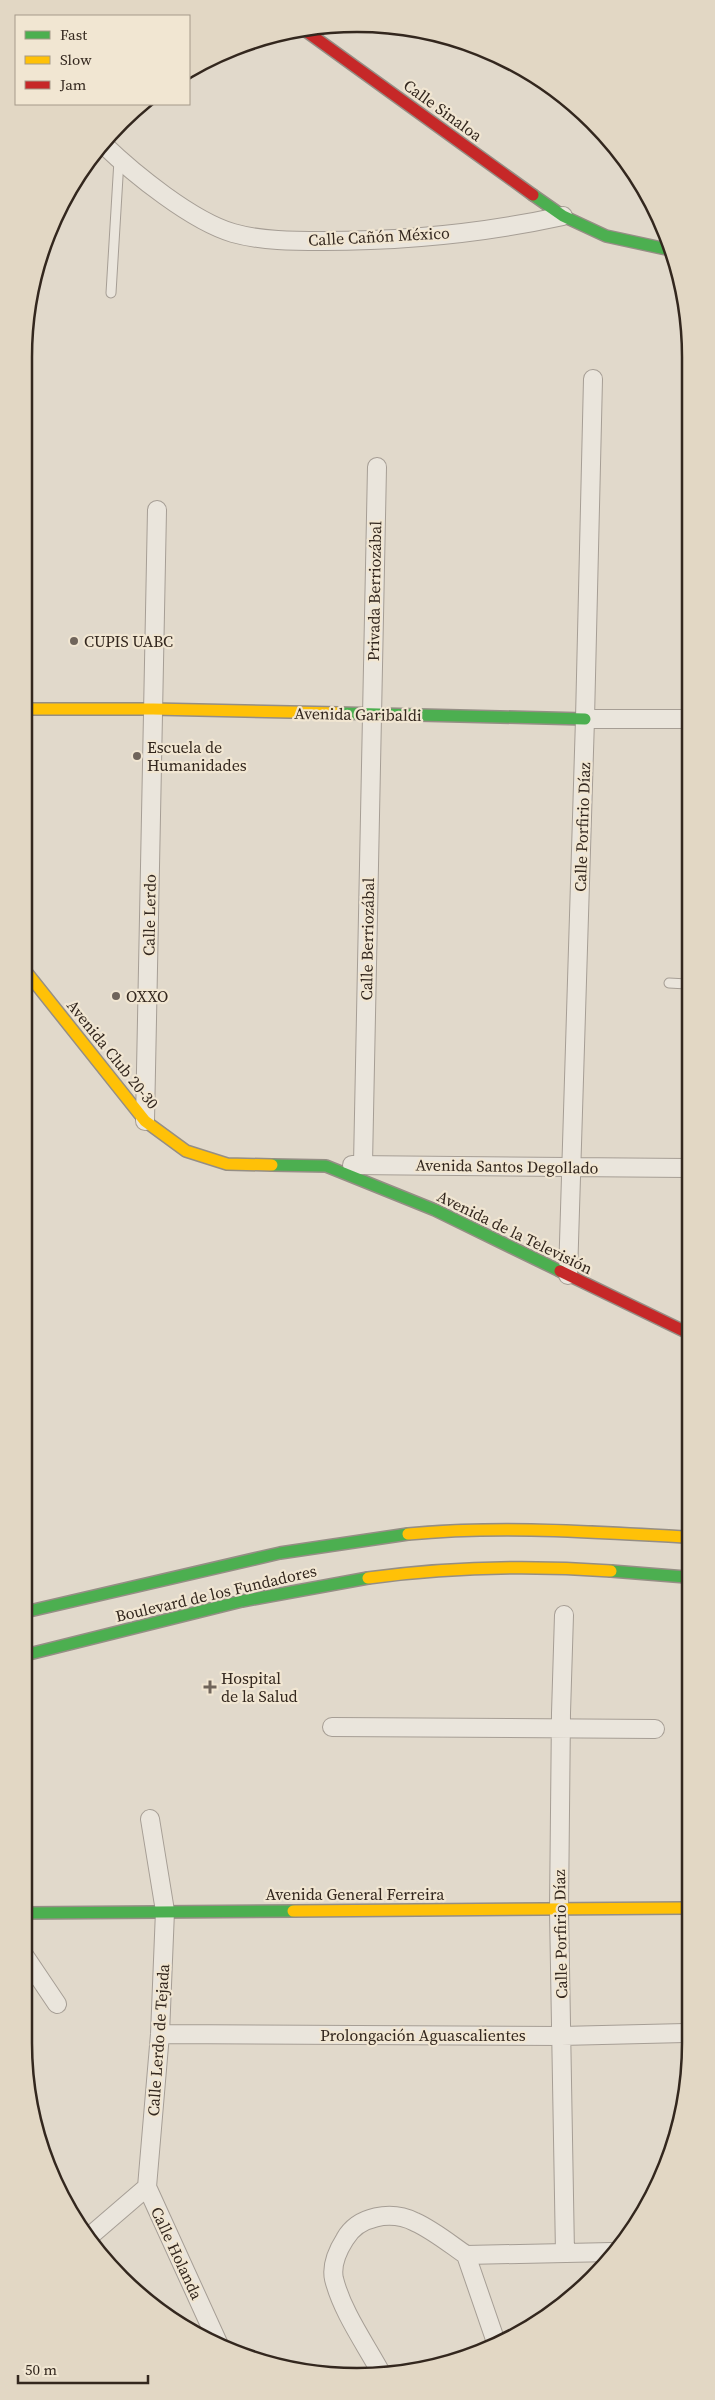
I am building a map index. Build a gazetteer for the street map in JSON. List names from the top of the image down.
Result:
{
  "streets": {
    "main road": [
      "Calle Sinaloa",
      "Avenida Garibaldi",
      "Avenida Club 20-30",
      "Avenida de la Televisión",
      "Boulevard de los Fundadores",
      "Avenida General Ferreira"
    ],
    "street": [
      "Calle Cañón México",
      "Privada Berriozábal",
      "Calle Porfirio Díaz",
      "Calle Lerdo",
      "Calle Berriozábal",
      "Avenida Santos Degollado",
      "Prolongación Aguascalientes",
      "Calle Lerdo de Tejada",
      "Calle Holanda"
    ]
  },
  "crossings": [
    ["Calle Sinaloa", "Calle Cañón México"],
    ["Privada Berriozábal", "Avenida Garibaldi"],
    ["Privada Berriozábal", "Calle Berriozábal"],
    ["Avenida Garibaldi", "Calle Porfirio Díaz"],
    ["Avenida Garibaldi", "Calle Lerdo"],
    ["Avenida Garibaldi", "Calle Berriozábal"],
    ["Calle Porfirio Díaz", "Avenida Santos Degollado"],
    ["Calle Porfirio Díaz", "Avenida de la Televisión"],
    ["Calle Porfirio Díaz", "Avenida General Ferreira"],
    ["Calle Porfirio Díaz", "Prolongación Aguascalientes"],
    ["Calle Lerdo", "Avenida Club 20-30"],
    ["Calle Berriozábal", "Avenida Santos Degollado"],
    ["Avenida Club 20-30", "Avenida Santos Degollado"],
    ["Avenida Club 20-30", "Avenida de la Televisión"],
    ["Avenida Santos Degollado", "Avenida de la Televisión"],
    ["Avenida General Ferreira", "Calle Lerdo de Tejada"],
    ["Prolongación Aguascalientes", "Calle Lerdo de Tejada"],
    ["Calle Lerdo de Tejada", "Calle Holanda"]
  ],
  "places": {
    "other": ["CUPIS UABC", "Escuela de Humanidades", "OXXO"],
    "health": ["Hospital de la Salud"]
  },
  "legend": ["Fast", "Slow", "Jam"],
  "scale_bar": "50 m"
}
